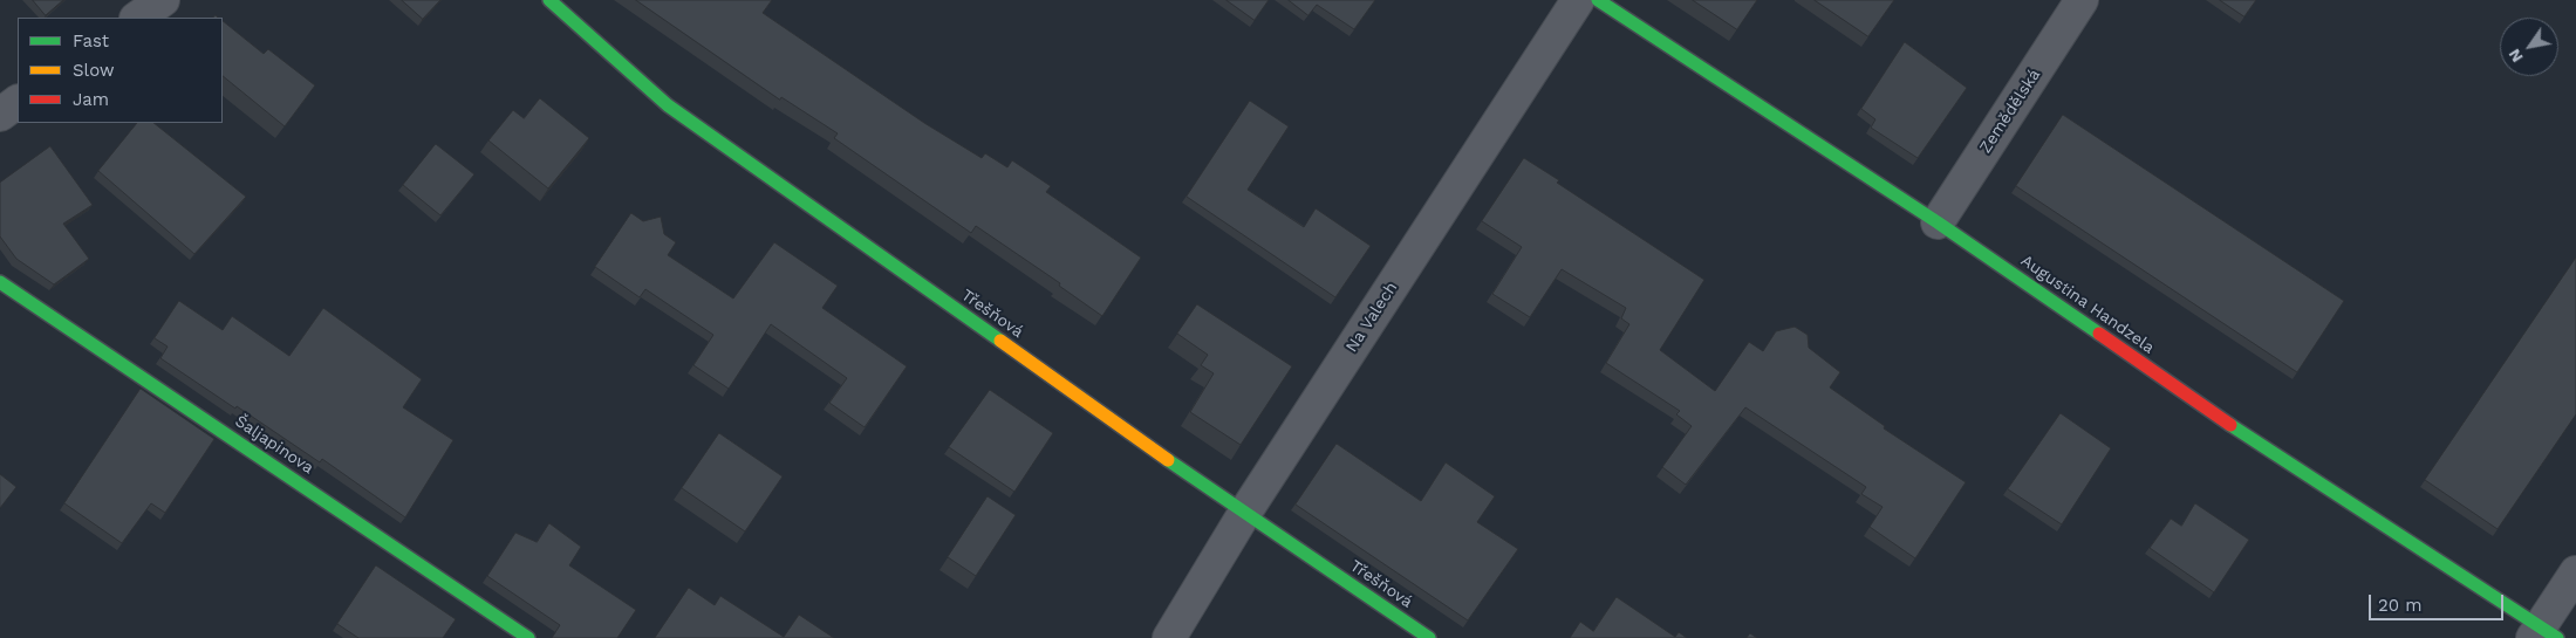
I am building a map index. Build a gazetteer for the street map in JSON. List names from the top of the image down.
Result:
{
  "streets": {
    "street": [
      "Zemědělská",
      "Augustina Handzela",
      "Třešňová",
      "Na Valech",
      "Šaljapinova"
    ]
  },
  "crossings": [
    ["Zemědělská", "Augustina Handzela"],
    ["Třešňová", "Na Valech"]
  ],
  "legend": ["Fast", "Slow", "Jam"],
  "scale_bar": "20 m",
  "north": "bottom left"
}
